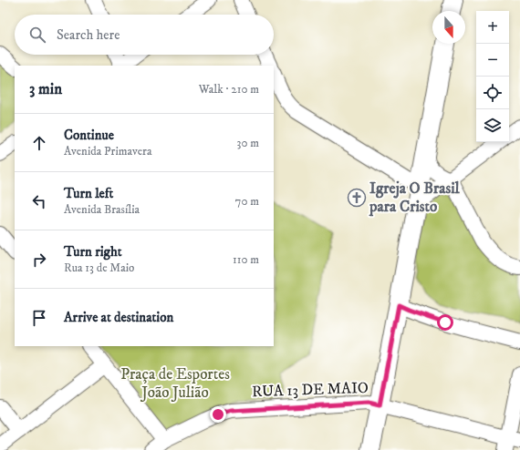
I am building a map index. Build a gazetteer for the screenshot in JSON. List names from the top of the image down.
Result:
{
  "streets": {
    "street": ["RUA 13 DE MAIO"]
  },
  "parks": ["Praça de Esportes João Julião"],
  "places": {
    "church": ["Igreja O Brasil para Cristo"]
  },
  "north": "bottom",
  "page": {
    "map_buttons": ["+", "−"],
    "search": "Search here",
    "heading": ["3 min", "Walk · 210 m"],
    "list": [
      ["Continue", "Avenida Primavera", "30 m"],
      ["Turn left", "Avenida Brasília", "70 m"],
      ["Turn right", "Rua 13 de Maio", "110 m"],
      "Arrive at destination"
    ]
  }
}
